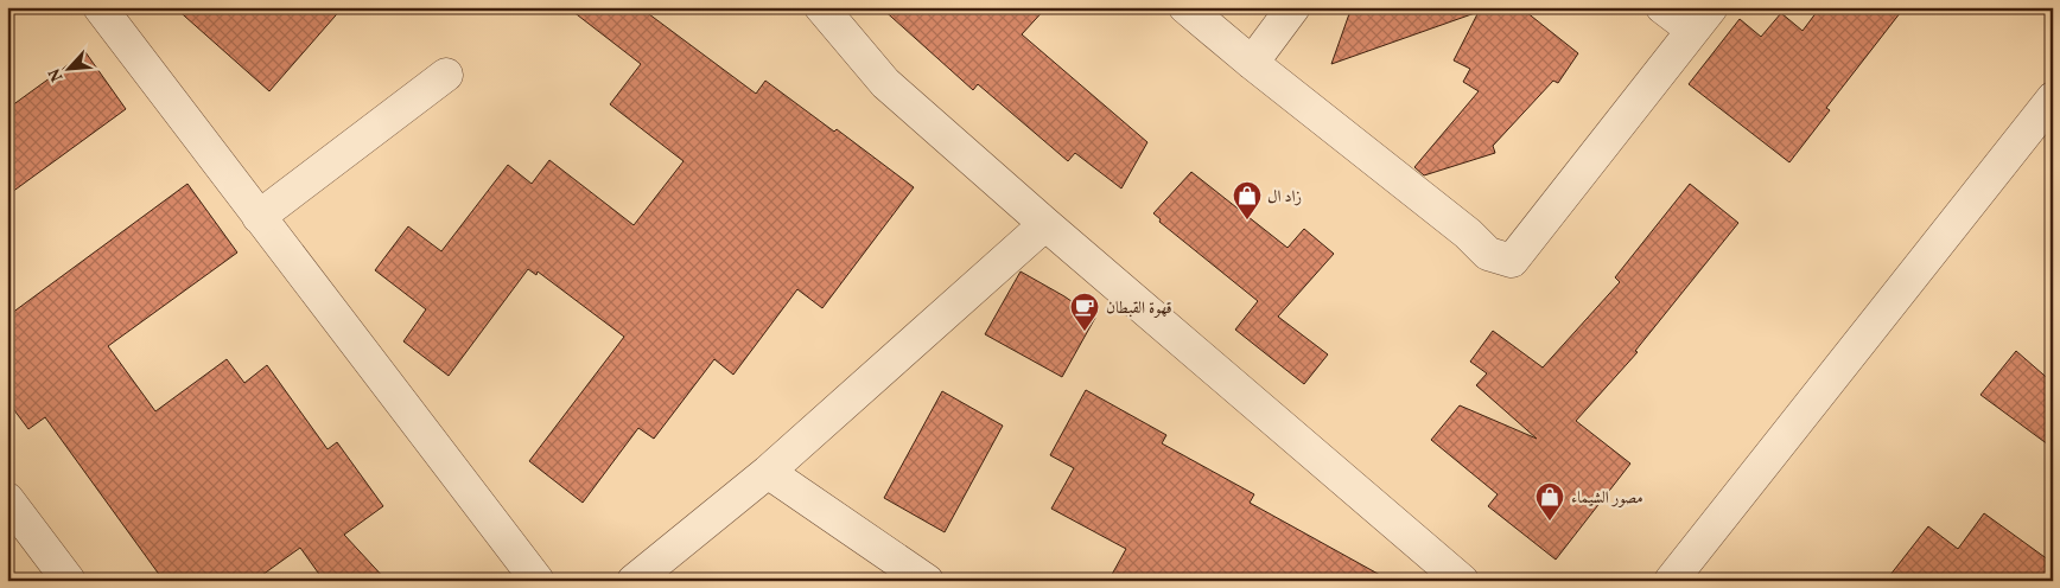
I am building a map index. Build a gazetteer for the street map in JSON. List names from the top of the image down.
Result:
{
  "places": {
    "shop": ["زاد ال", "مصور الشيماء"],
    "cafe": ["قهوة القبطان"]
  },
  "north": "bottom left"
}
